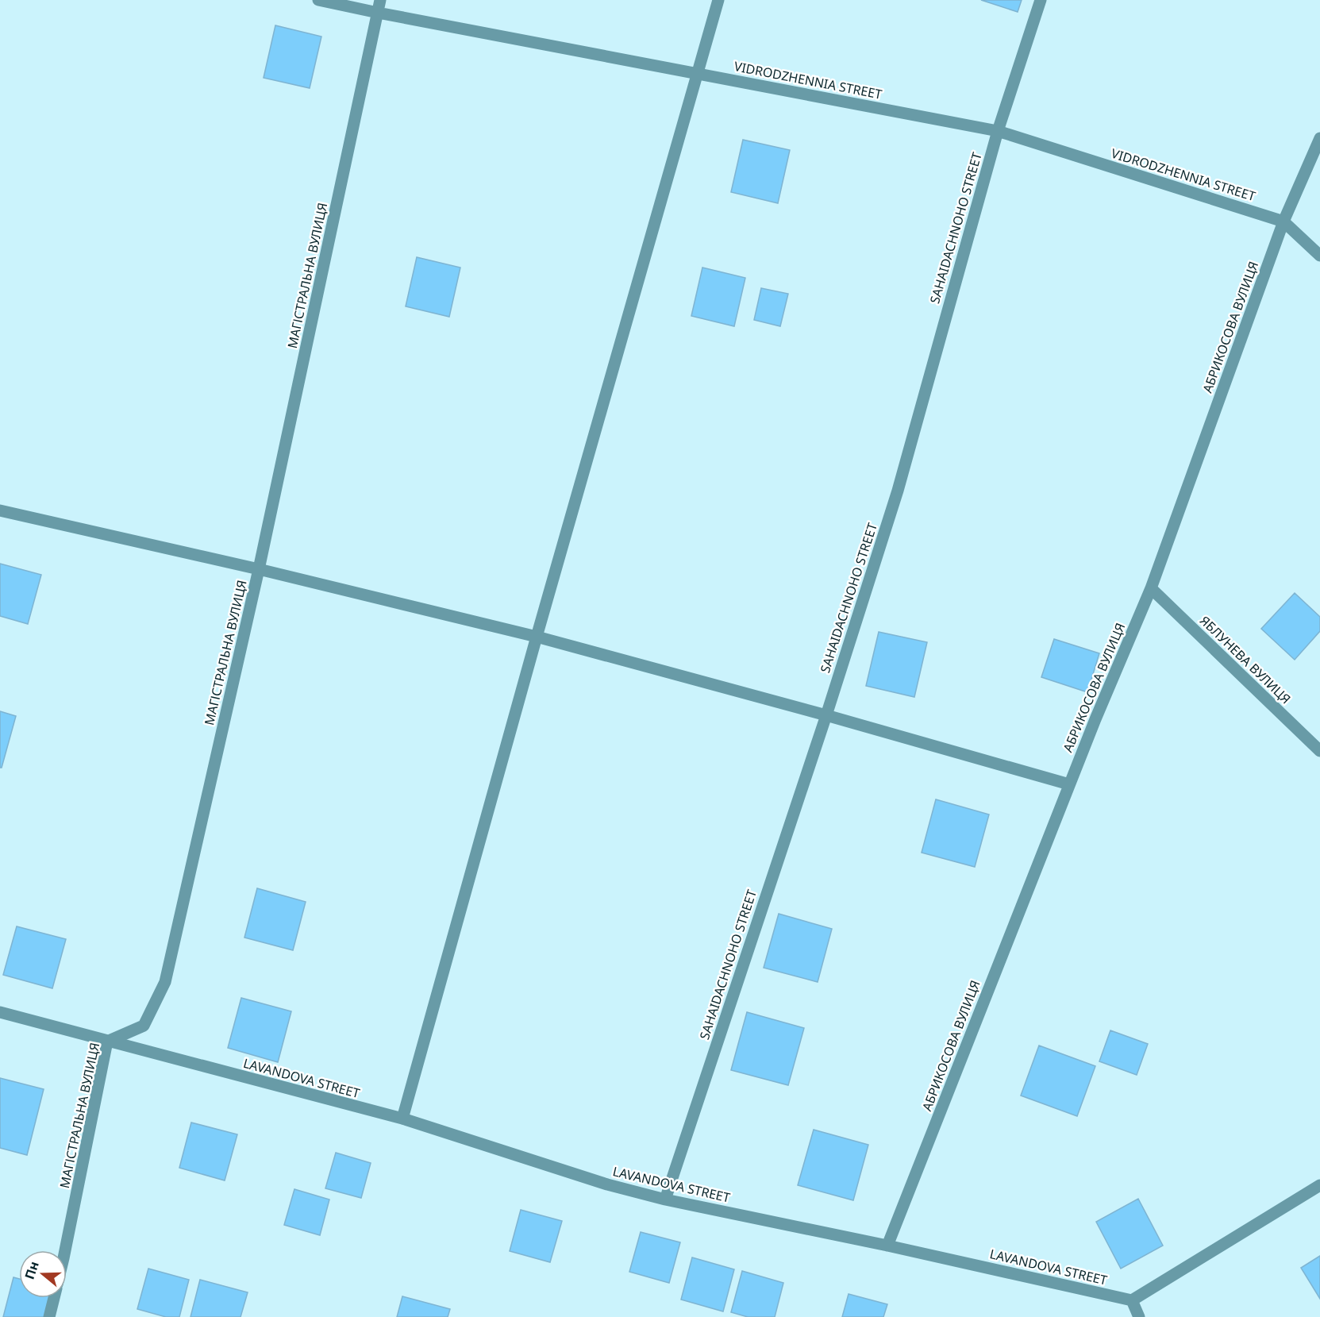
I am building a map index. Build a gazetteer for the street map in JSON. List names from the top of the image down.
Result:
{
  "streets": {
    "street": [
      "VIDRODZHENNIA STREET",
      "SAHAIDACHNOHO STREET",
      "МАГІСТРАЛЬНА ВУЛИЦЯ",
      "АБРИКОСОВА ВУЛИЦЯ",
      "ЯБЛУНЕВА ВУЛИЦЯ",
      "LAVANDOVA STREET"
    ]
  },
  "crossings": [
    ["VIDRODZHENNIA STREET", "SAHAIDACHNOHO STREET"],
    ["VIDRODZHENNIA STREET", "МАГІСТРАЛЬНА ВУЛИЦЯ"],
    ["VIDRODZHENNIA STREET", "АБРИКОСОВА ВУЛИЦЯ"],
    ["SAHAIDACHNOHO STREET", "LAVANDOVA STREET"],
    ["МАГІСТРАЛЬНА ВУЛИЦЯ", "LAVANDOVA STREET"],
    ["АБРИКОСОВА ВУЛИЦЯ", "ЯБЛУНЕВА ВУЛИЦЯ"],
    ["АБРИКОСОВА ВУЛИЦЯ", "LAVANDOVA STREET"]
  ],
  "north": "left"
}
